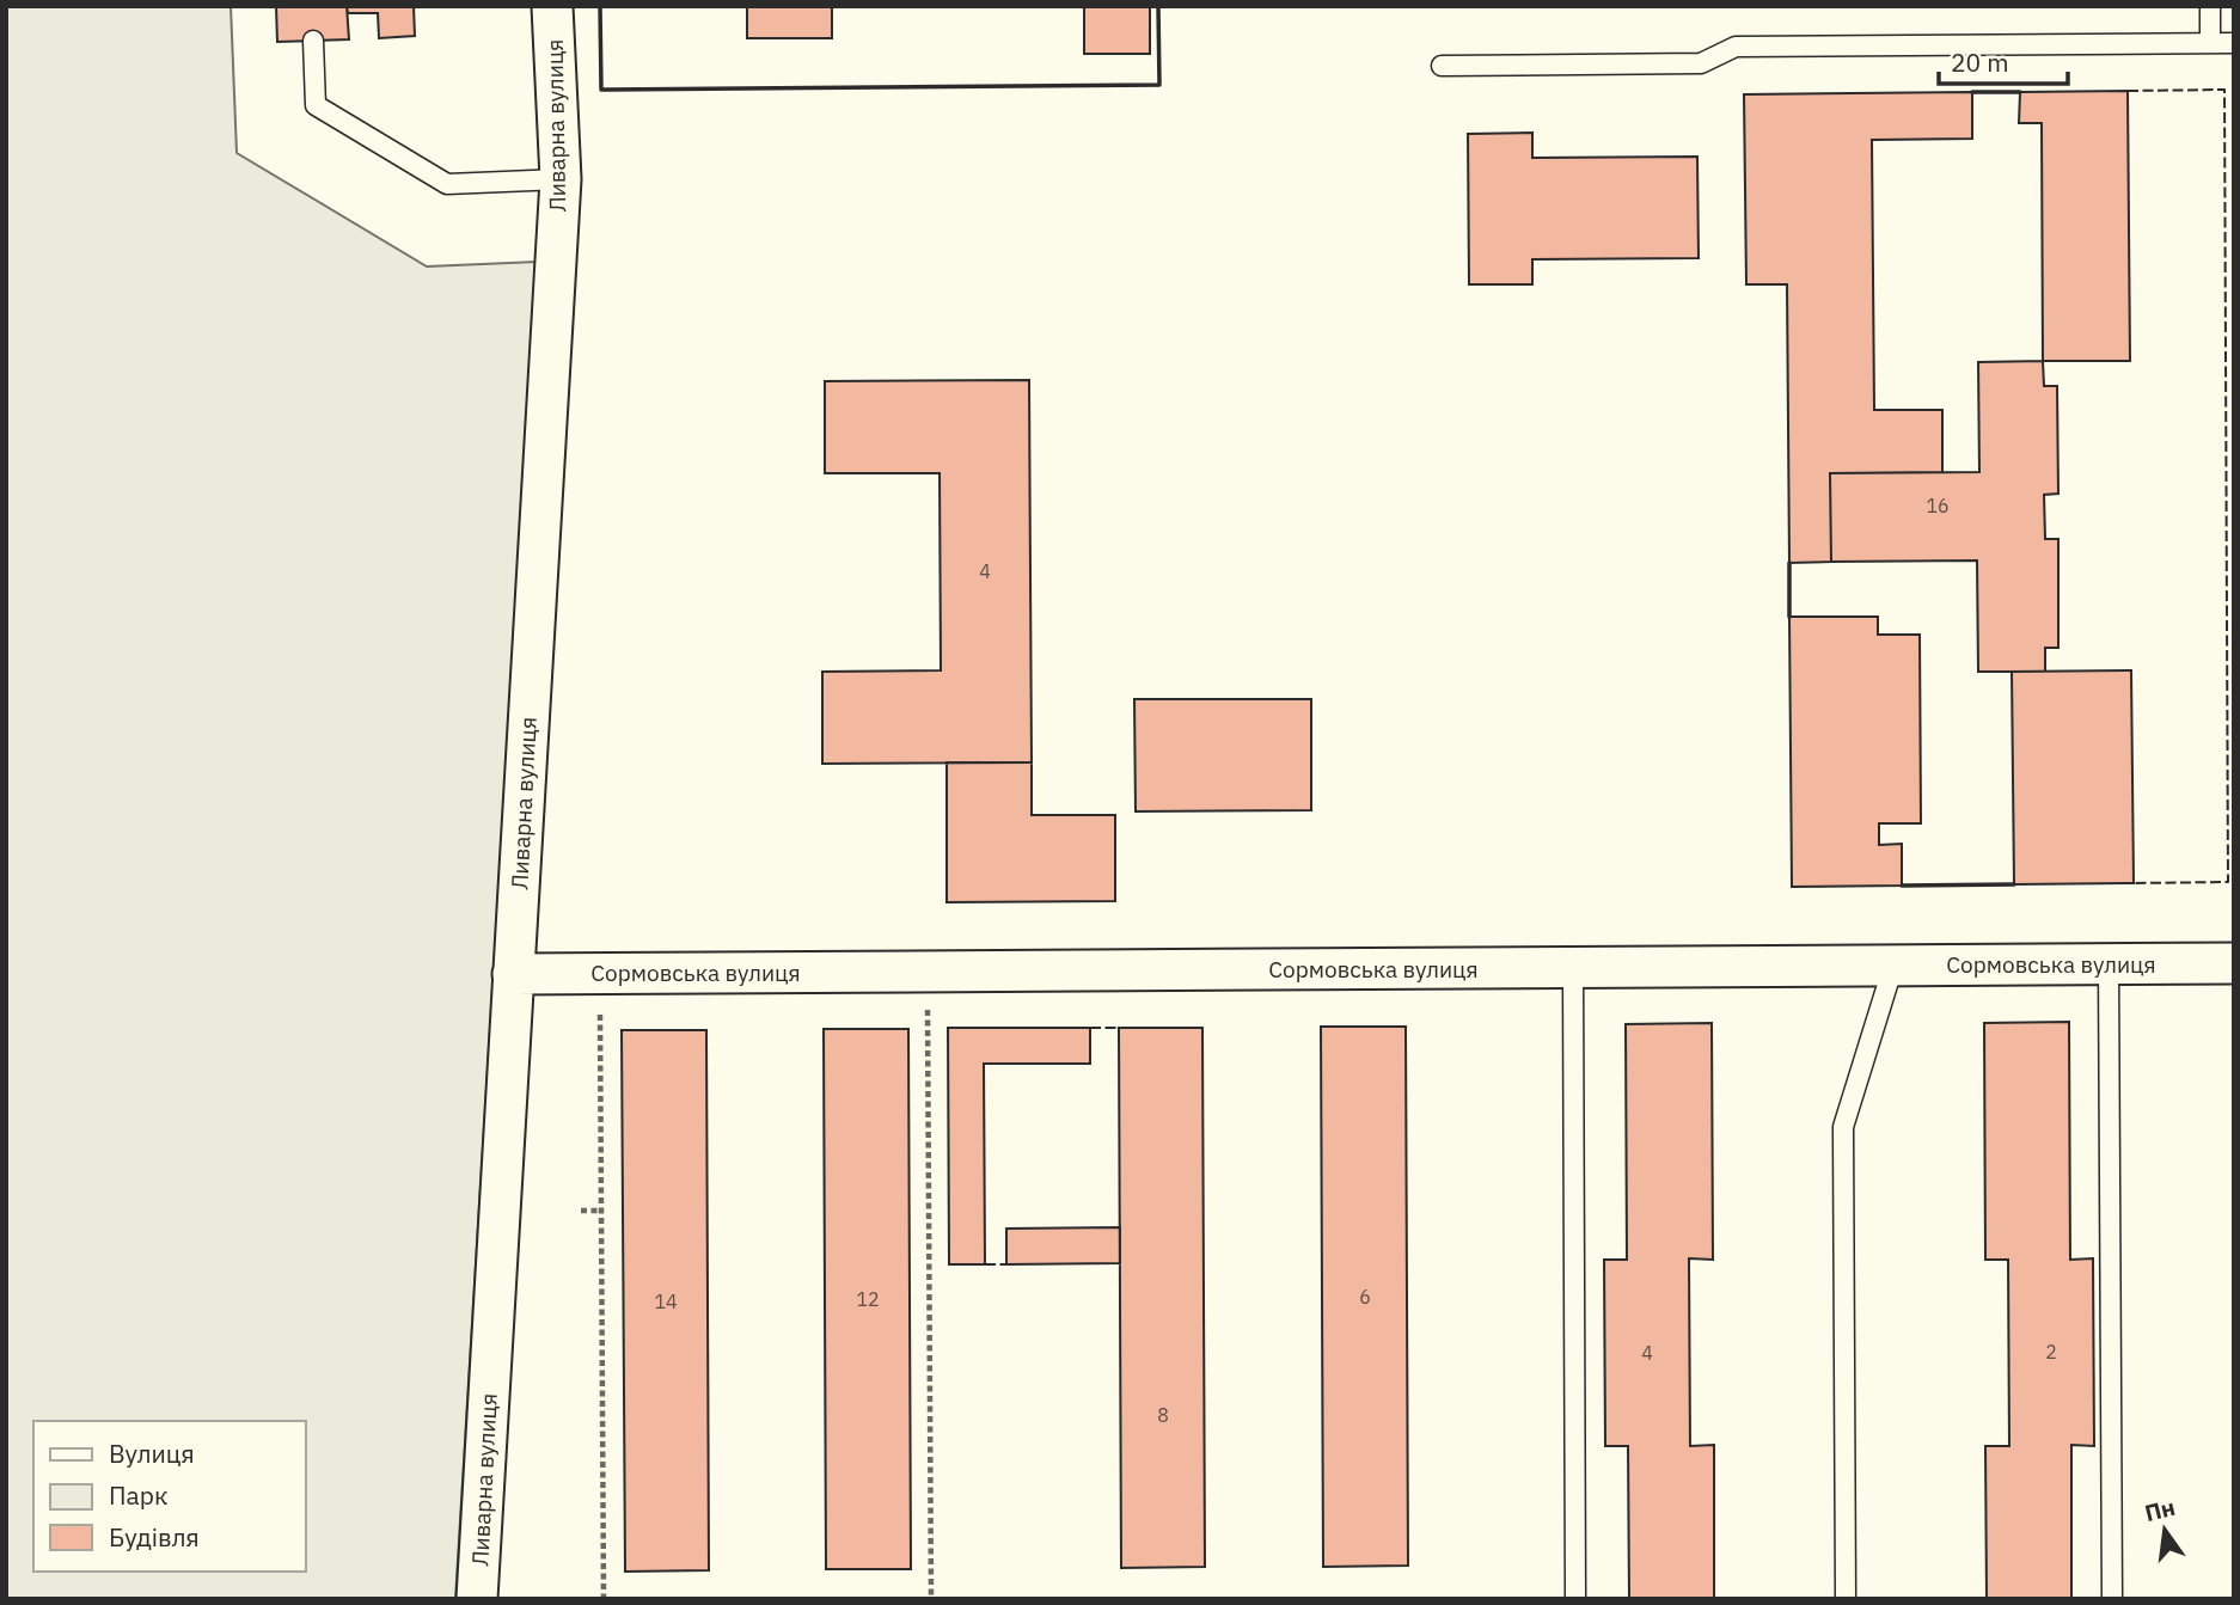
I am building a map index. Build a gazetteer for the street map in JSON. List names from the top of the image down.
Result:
{
  "streets": {
    "street": ["Ливарна вулиця", "Сормовська вулиця"]
  },
  "crossings": [
    ["Ливарна вулиця", "Сормовська вулиця"]
  ],
  "house_numbers": [
    "16",
    "4",
    "6",
    "12",
    "14",
    "2",
    "4",
    "8"
  ],
  "legend": ["Вулиця", "Парк", "Будівля"],
  "scale_bar": "20 m",
  "north": "top"
}
